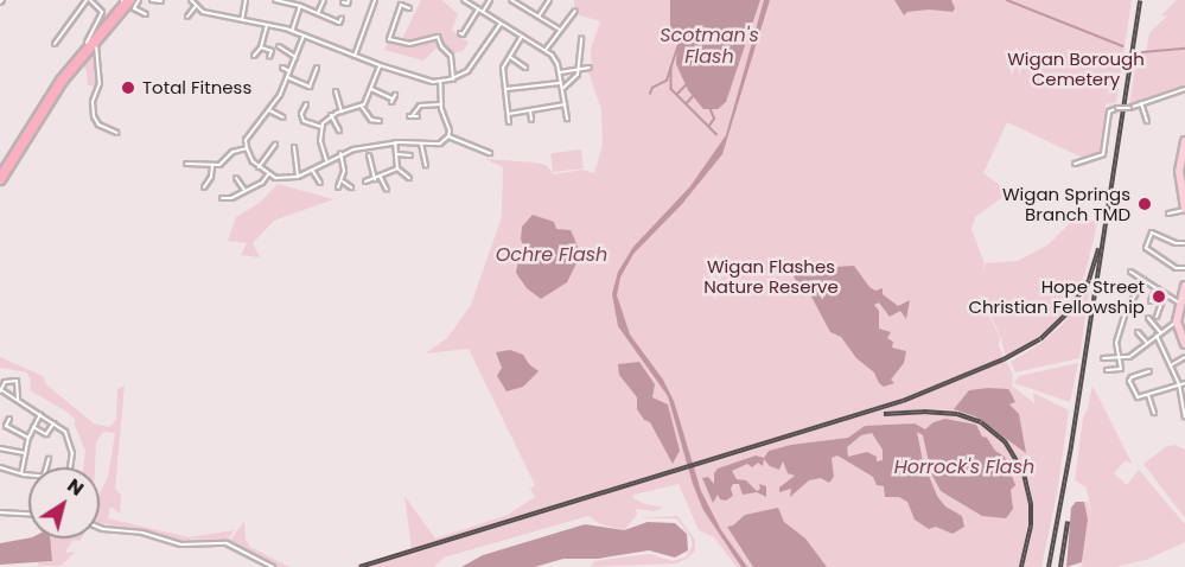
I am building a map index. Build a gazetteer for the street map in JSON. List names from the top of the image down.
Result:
{
  "water": ["Scotman's Flash", "Ochre Flash", "Horrock's Flash"],
  "parks": ["Wigan Borough Cemetery", "Wigan Flashes Nature Reserve"],
  "places": ["Total Fitness", "Wigan Springs Branch TMD", "Hope Street Christian Fellowship"],
  "north": "top right"
}
